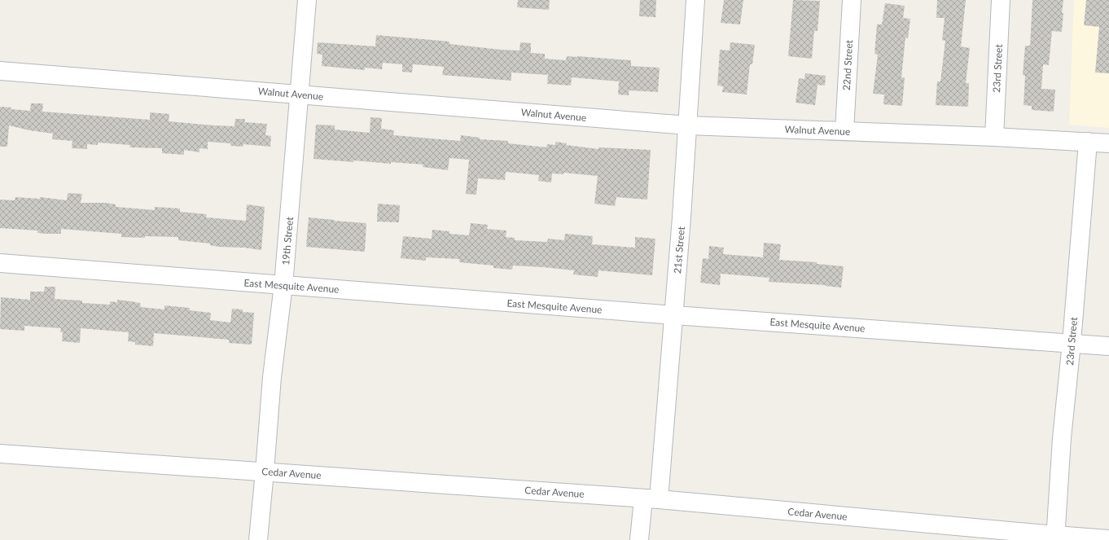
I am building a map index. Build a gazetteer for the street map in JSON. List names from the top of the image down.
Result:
{
  "streets": {
    "street": [
      "22nd Street",
      "23rd Street",
      "Walnut Avenue",
      "19th Street",
      "21st Street",
      "East Mesquite Avenue",
      "Cedar Avenue"
    ]
  },
  "crossings": [
    ["22nd Street", "Walnut Avenue"],
    ["23rd Street", "Walnut Avenue"],
    ["23rd Street", "East Mesquite Avenue"],
    ["23rd Street", "Cedar Avenue"],
    ["Walnut Avenue", "19th Street"],
    ["Walnut Avenue", "21st Street"],
    ["19th Street", "East Mesquite Avenue"],
    ["19th Street", "Cedar Avenue"],
    ["21st Street", "East Mesquite Avenue"],
    ["21st Street", "Cedar Avenue"]
  ]
}
